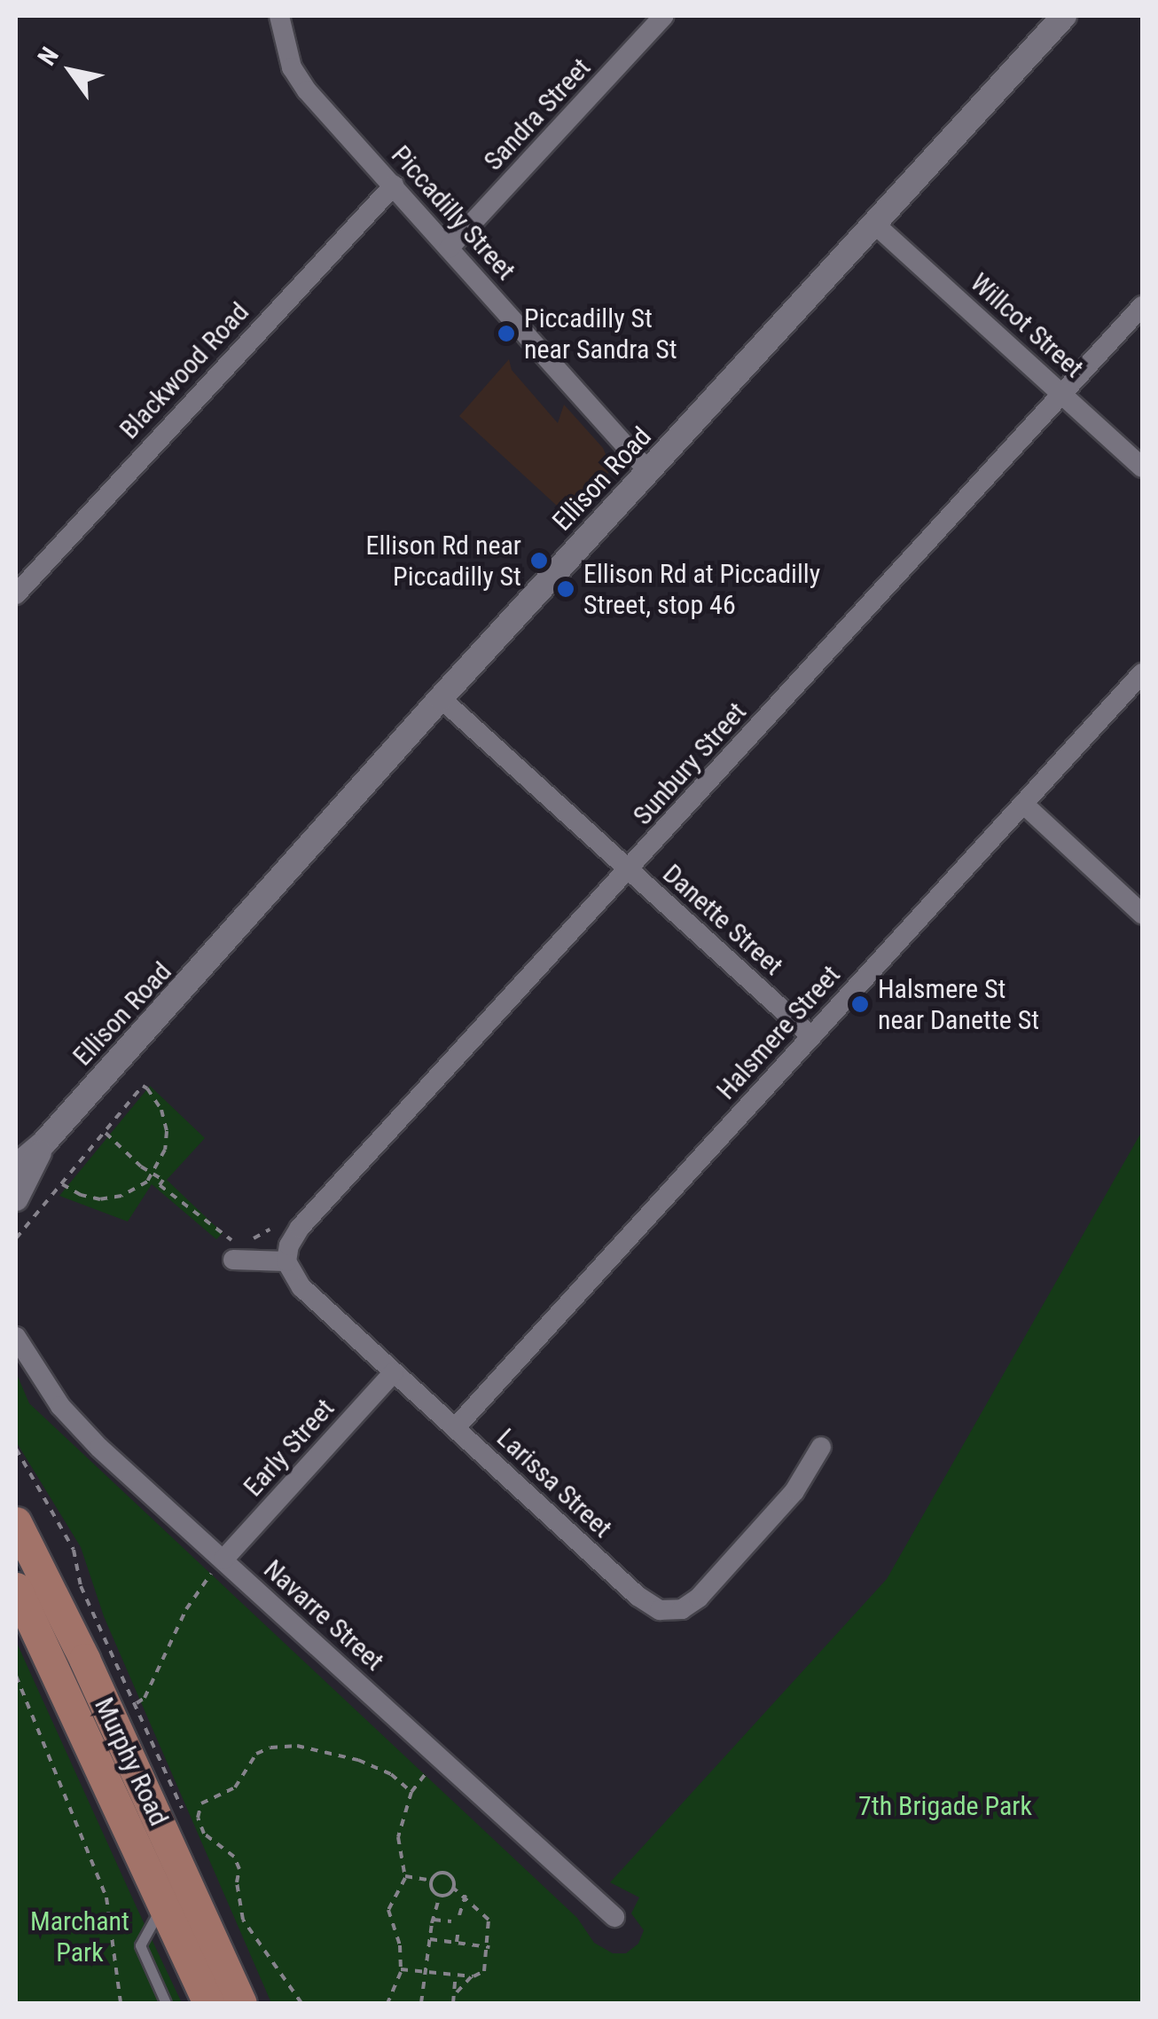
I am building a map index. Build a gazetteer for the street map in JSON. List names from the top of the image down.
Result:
{
  "streets": {
    "main road": ["Murphy Road"],
    "street": [
      "Sandra Street",
      "Piccadilly Street",
      "Willcot Street",
      "Blackwood Road",
      "Ellison Road",
      "Sunbury Street",
      "Danette Street",
      "Halsmere Street",
      "Early Street",
      "Larissa Street",
      "Navarre Street"
    ]
  },
  "crossings": [
    ["Sandra Street", "Piccadilly Street"],
    ["Piccadilly Street", "Blackwood Road"],
    ["Piccadilly Street", "Ellison Road"],
    ["Willcot Street", "Ellison Road"],
    ["Willcot Street", "Sunbury Street"],
    ["Ellison Road", "Danette Street"],
    ["Sunbury Street", "Danette Street"],
    ["Sunbury Street", "Larissa Street"],
    ["Danette Street", "Halsmere Street"],
    ["Halsmere Street", "Larissa Street"],
    ["Early Street", "Larissa Street"],
    ["Early Street", "Navarre Street"]
  ],
  "parks": ["7th Brigade Park", "Marchant Park"],
  "places": [
    "Piccadilly St near Sandra St",
    "Ellison Rd near Piccadilly St",
    "Ellison Rd at Piccadilly Street, stop 46",
    "Halsmere St near Danette St"
  ],
  "north": "top left"
}
